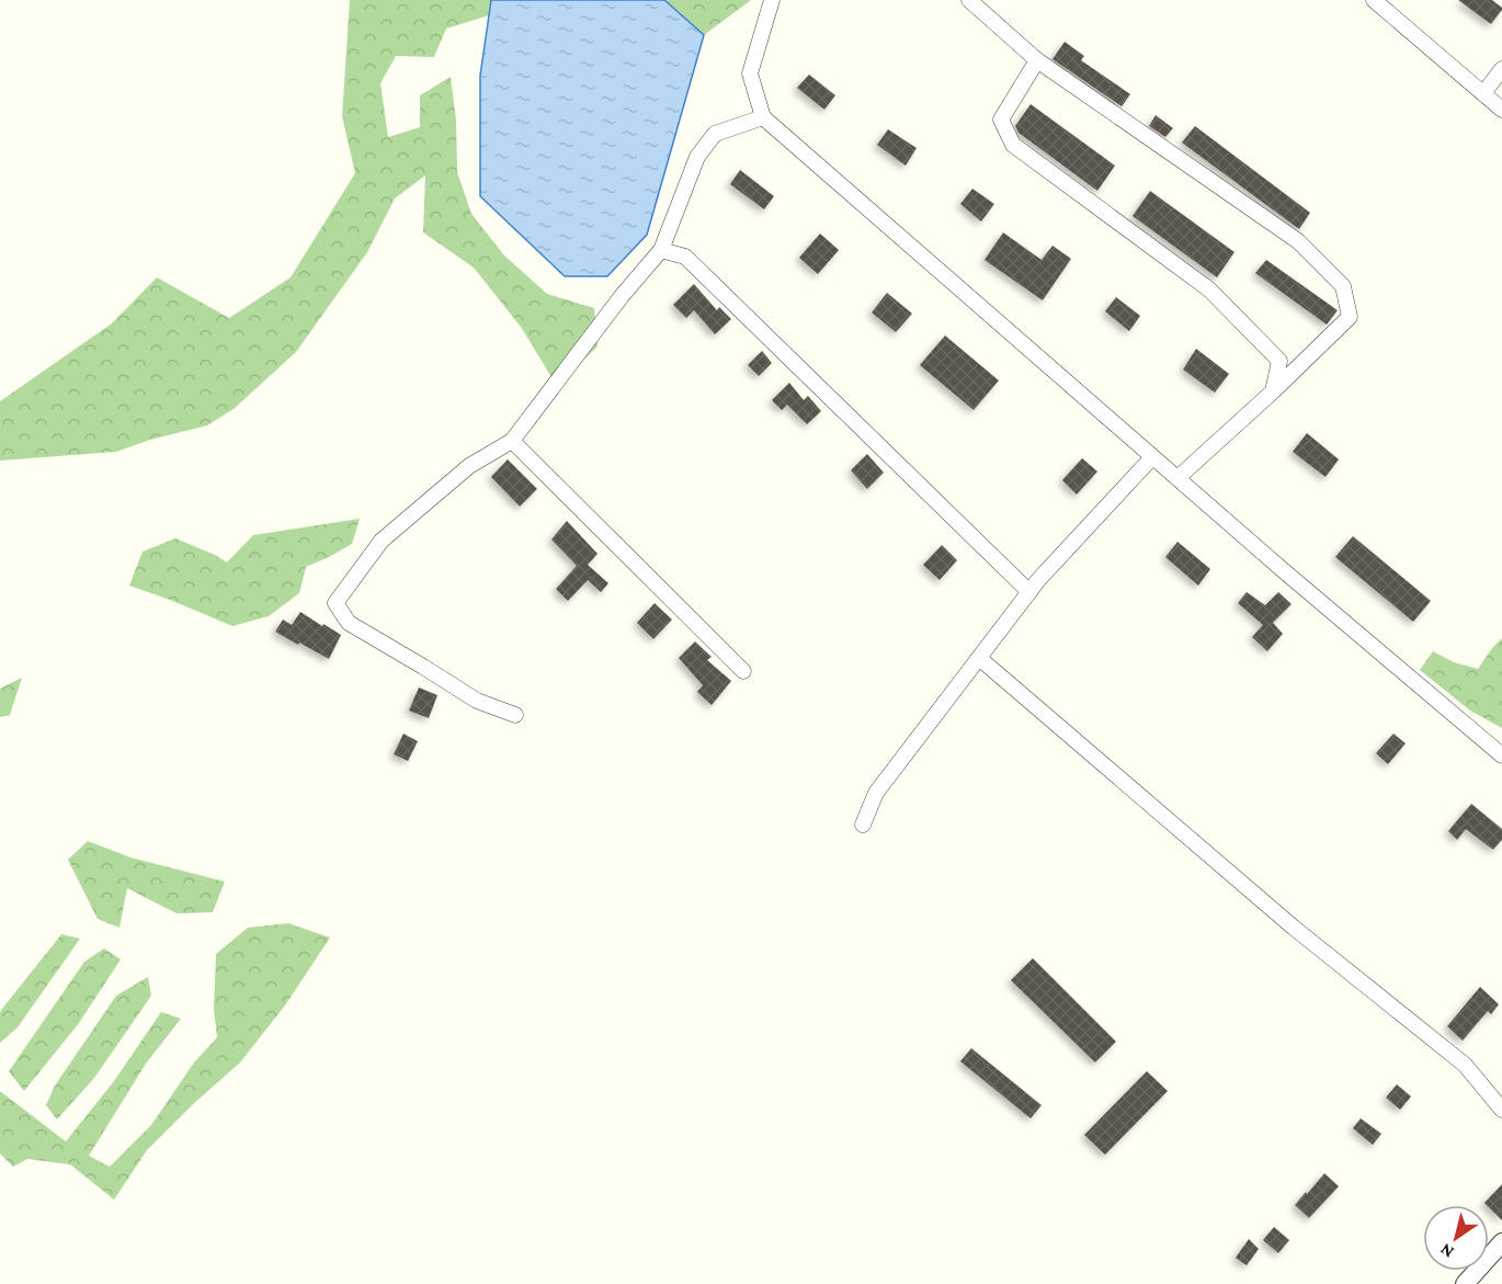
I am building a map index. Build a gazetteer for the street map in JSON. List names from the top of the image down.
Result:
{
  "north": "bottom left"
}
